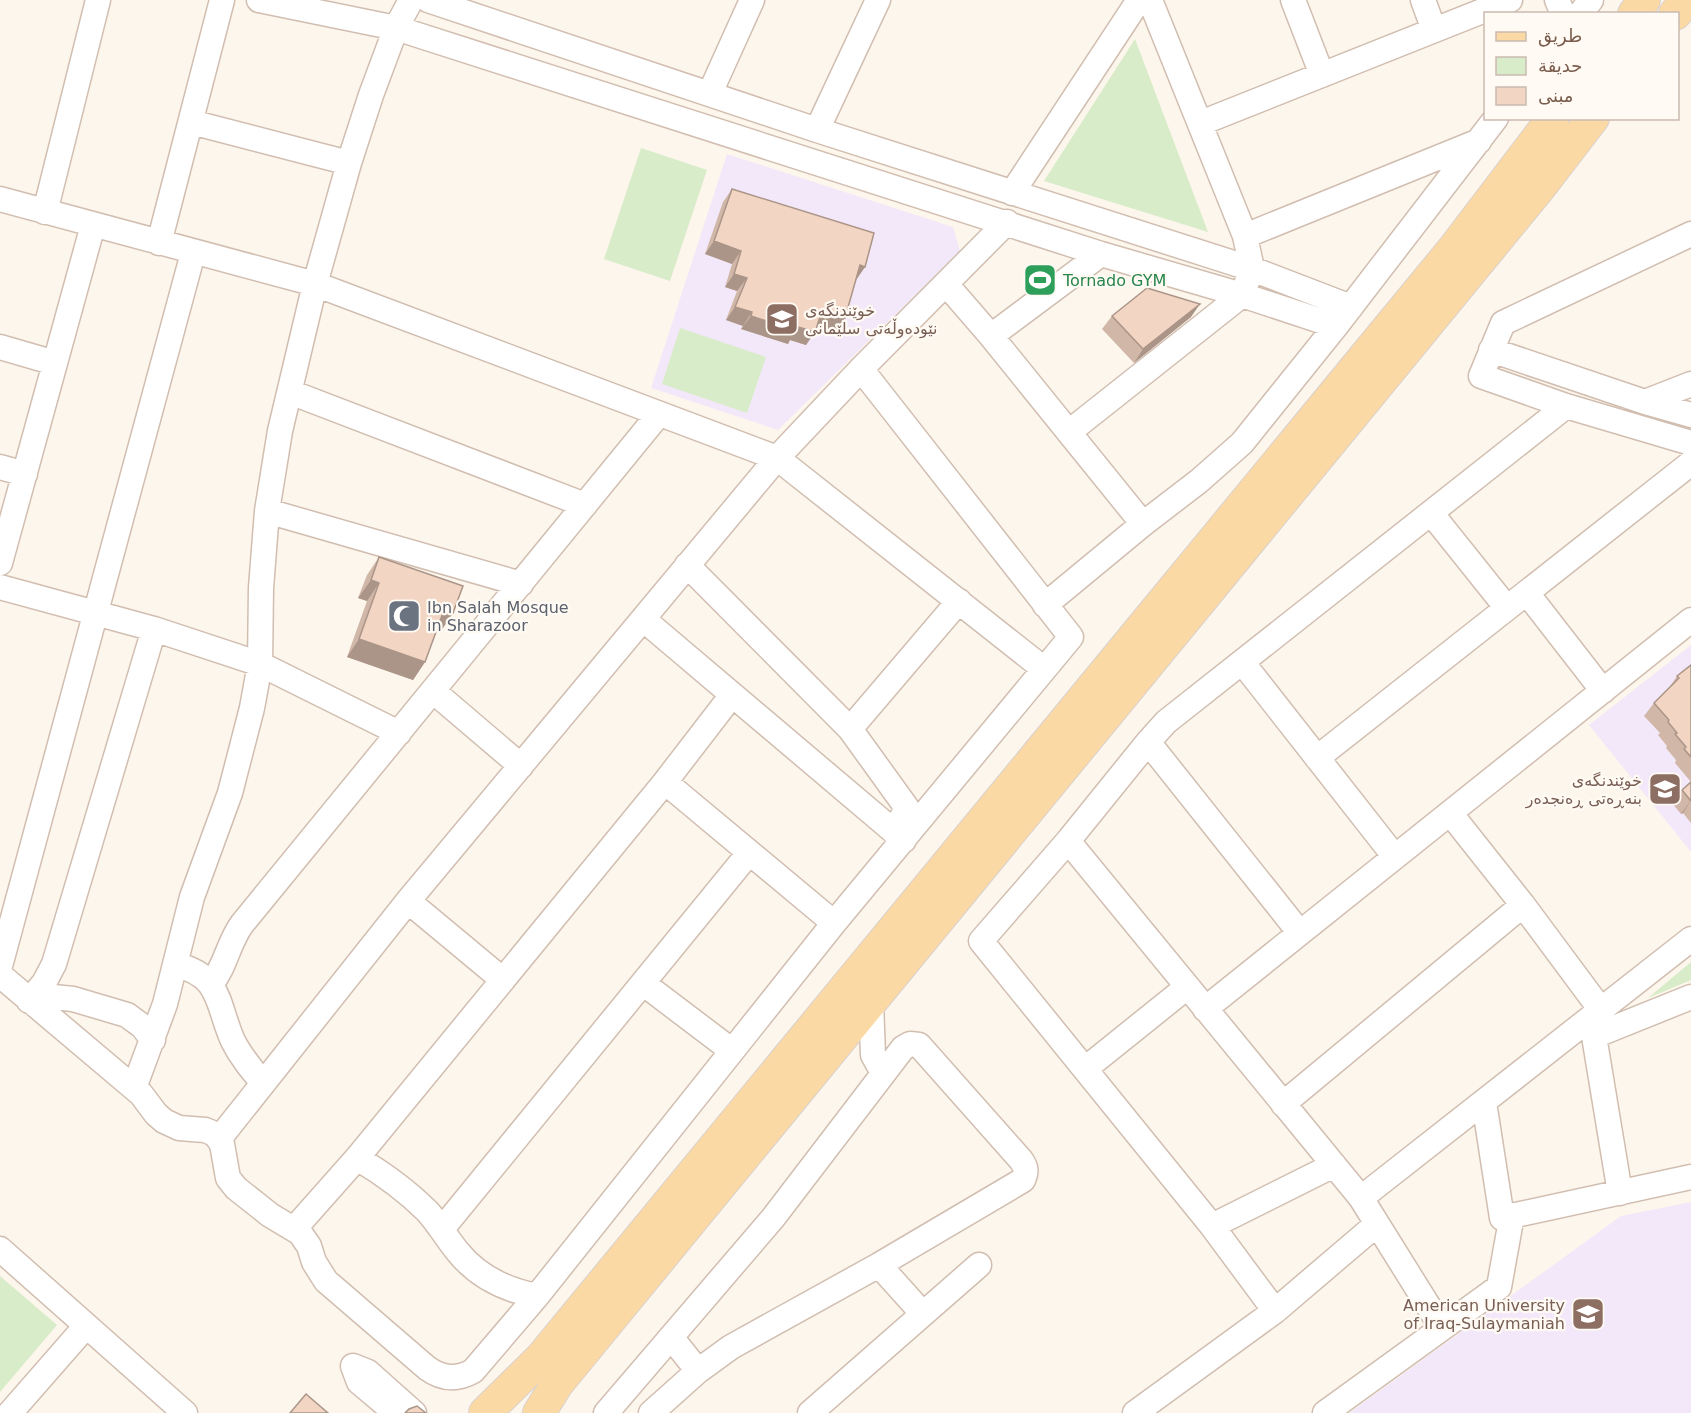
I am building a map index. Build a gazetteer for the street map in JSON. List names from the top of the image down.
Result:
{
  "places": {
    "sports": ["Tornado GYM"],
    "school or university": ["خوێندنگەی نێوده‌وڵه‌تی سلێمانی", "خوێندنگەی بنەڕەتی ڕەنجدەر", "American University of Iraq-Sulaymaniah"],
    "mosque": ["Ibn Salah Mosque in Sharazoor"]
  },
  "legend": ["طريق", "حديقة", "مبنى"]
}
